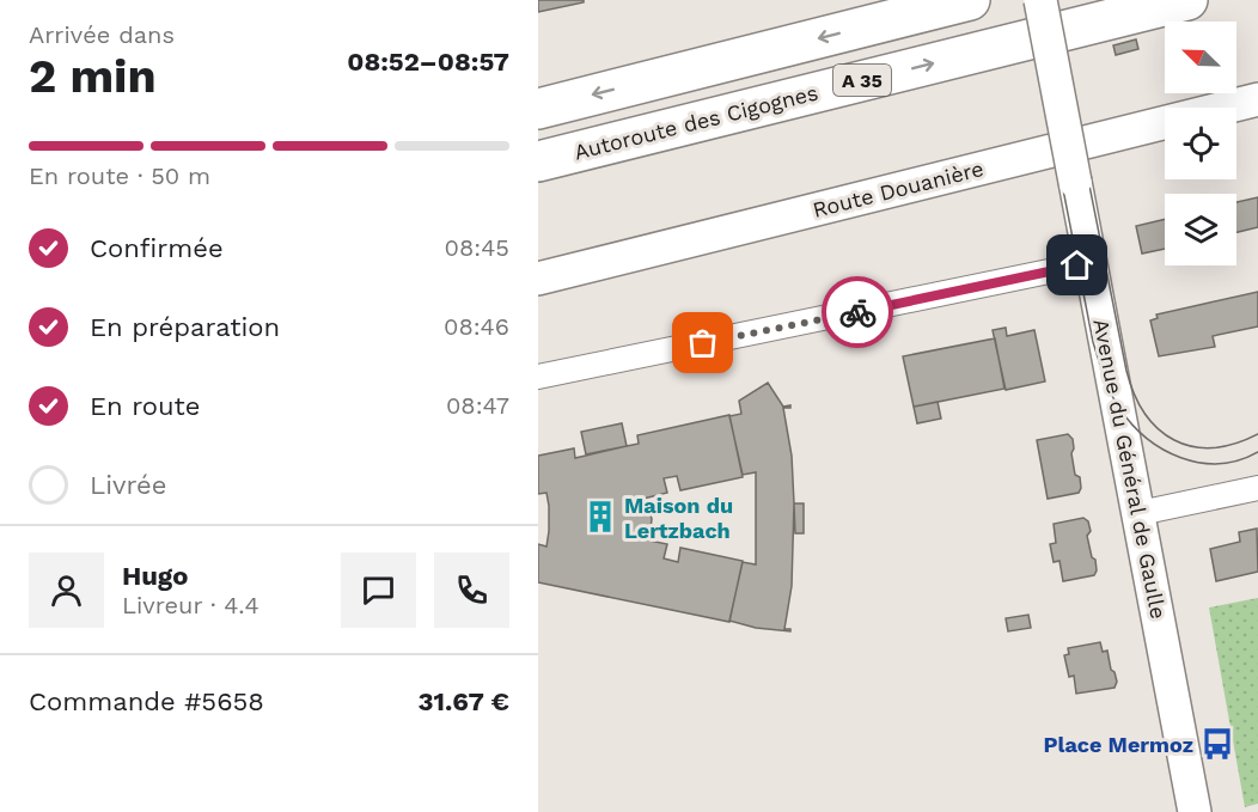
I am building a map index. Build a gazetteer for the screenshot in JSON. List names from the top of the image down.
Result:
{
  "streets": {
    "highway": ["A 35", "Autoroute des Cigognes"],
    "main road": ["Route Douanière", "Avenue du Général de Gaulle"]
  },
  "places": {
    "building": ["Maison du Lertzbach"],
    "bus stop": ["Place Mermoz"]
  },
  "north": "top left",
  "page": {
    "heading": ["2 min", "Arrivée dans", "08:52–08:57"],
    "panel": [
      "Hugo",
      "Livreur · 4.4",
      "Commande #5658",
      "31.67 €"
    ],
    "bar": "En route · 50 m",
    "list": [
      ["Confirmée", "08:45"],
      ["En préparation", "08:46"],
      ["En route", "08:47"],
      "Livrée"
    ]
  }
}
